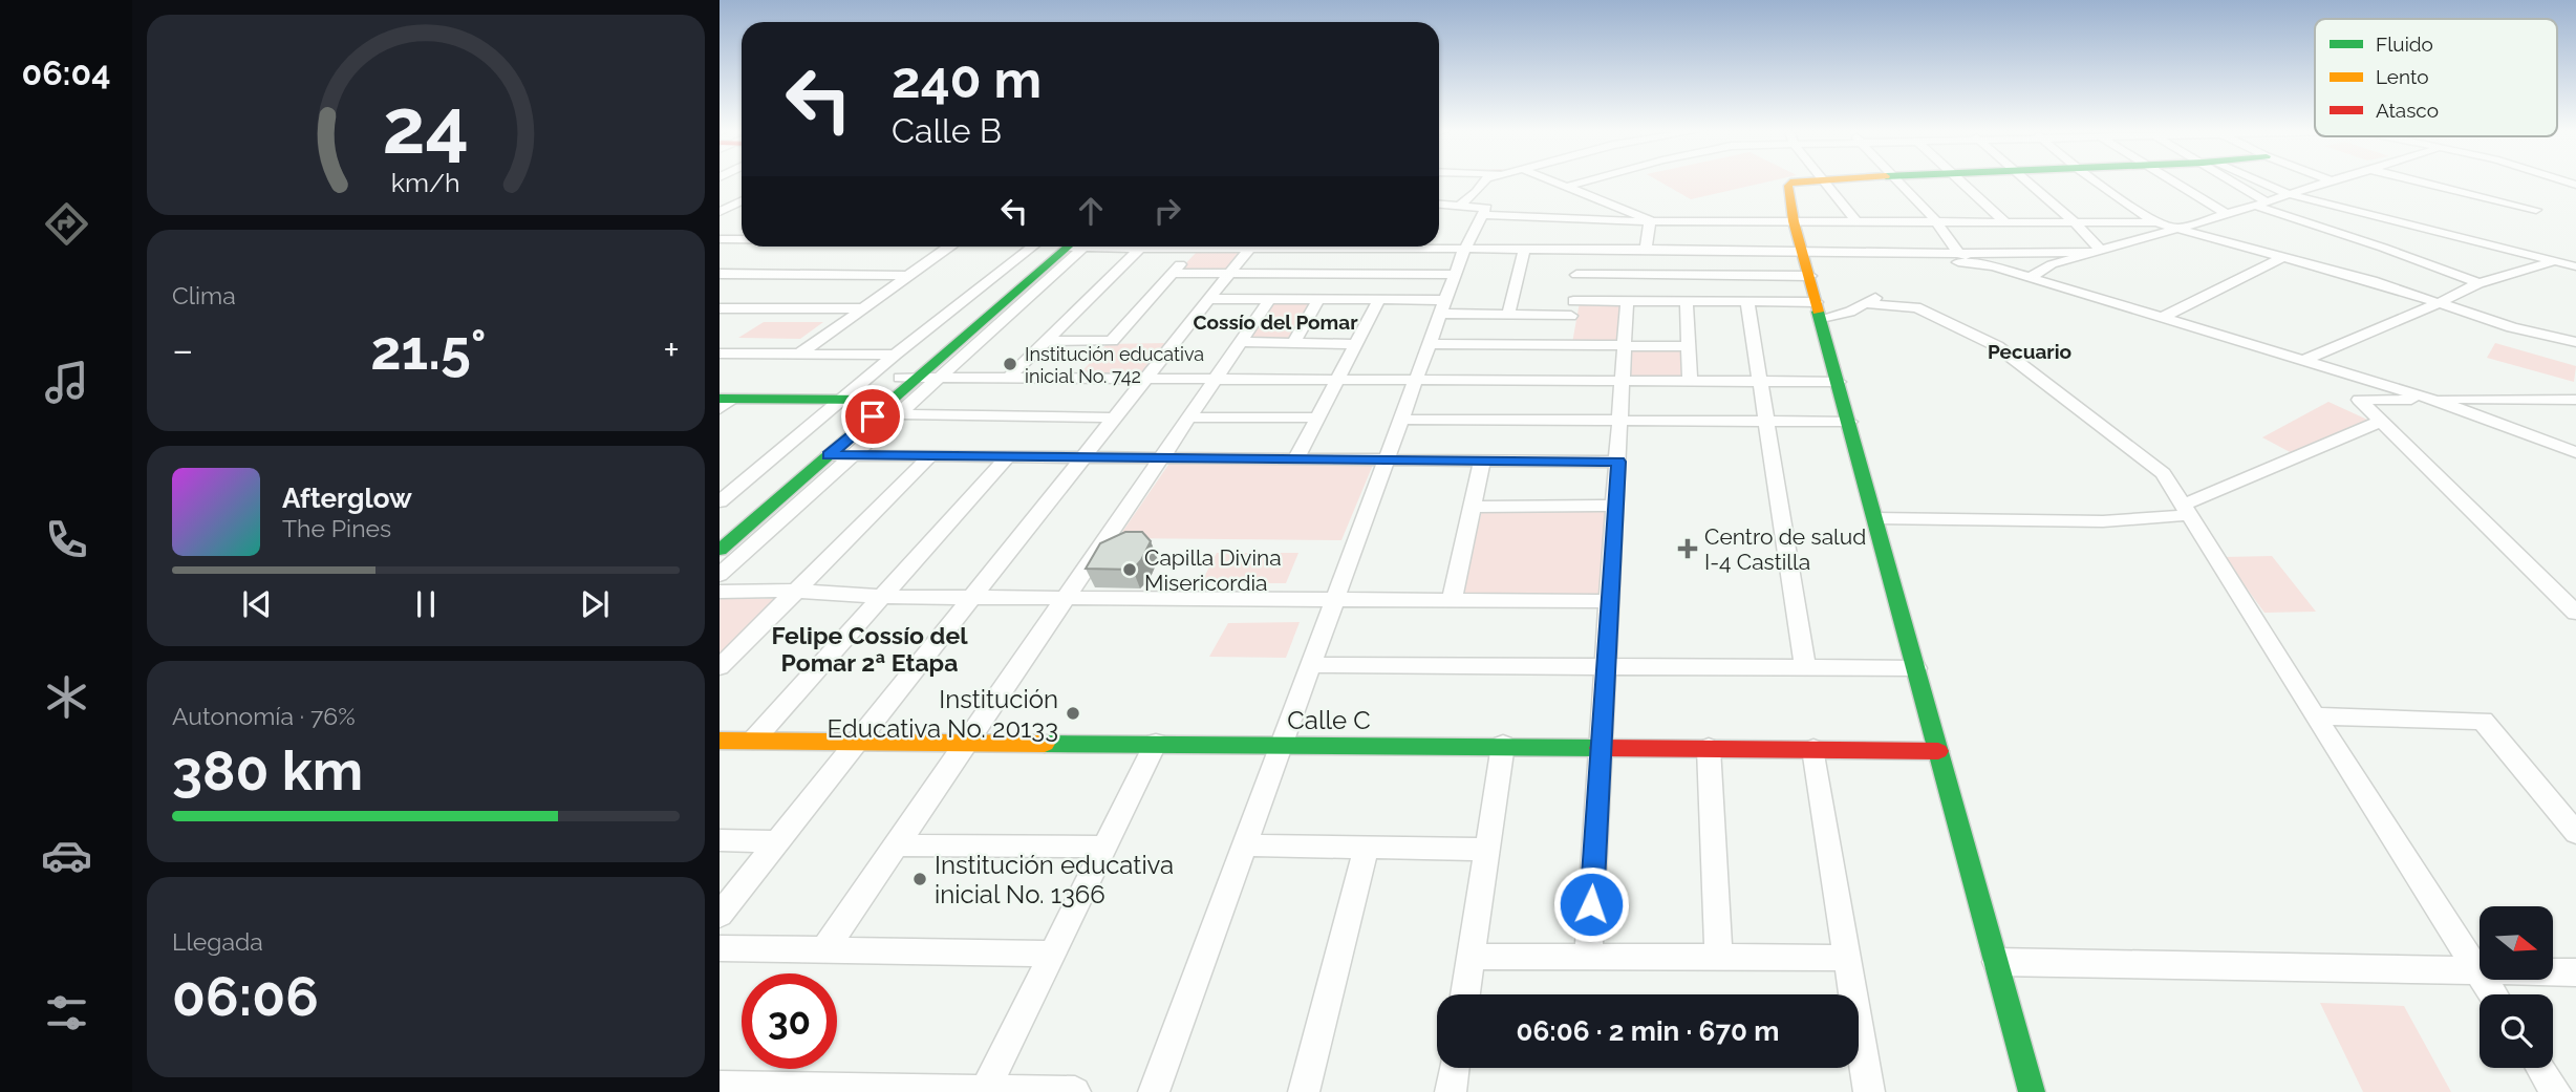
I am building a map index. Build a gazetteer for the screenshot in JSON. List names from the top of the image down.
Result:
{
  "streets": {
    "main road": ["Calle C"]
  },
  "districts": ["Cossío del Pomar", "Pecuario", "Felipe Cossío del Pomar 2ª Etapa"],
  "places": {
    "other": [
      "Institución educativa inicial No. 742",
      "Capilla Divina Misericordia",
      "Institución Educativa No. 20133",
      "Institución educativa inicial No. 1366"
    ],
    "health": ["Centro de salud I-4 Castilla"]
  },
  "legend": ["Fluido", "Lento", "Atasco"],
  "north": "right",
  "page": {
    "tabs": "06:04",
    "turn": ["240 m", "Calle B"],
    "tile": [
      "Clima",
      ["Autonomía · 76%", "380 km"],
      ["Llegada", "06:06"]
    ],
    "heat": ["−", "21.5°", "+"],
    "song": ["Afterglow", "The Pines"],
    "limit": "30",
    "trip": "06:06 · 2 min · 670 m",
    "gauge": ["24", "km/h"]
  }
}
